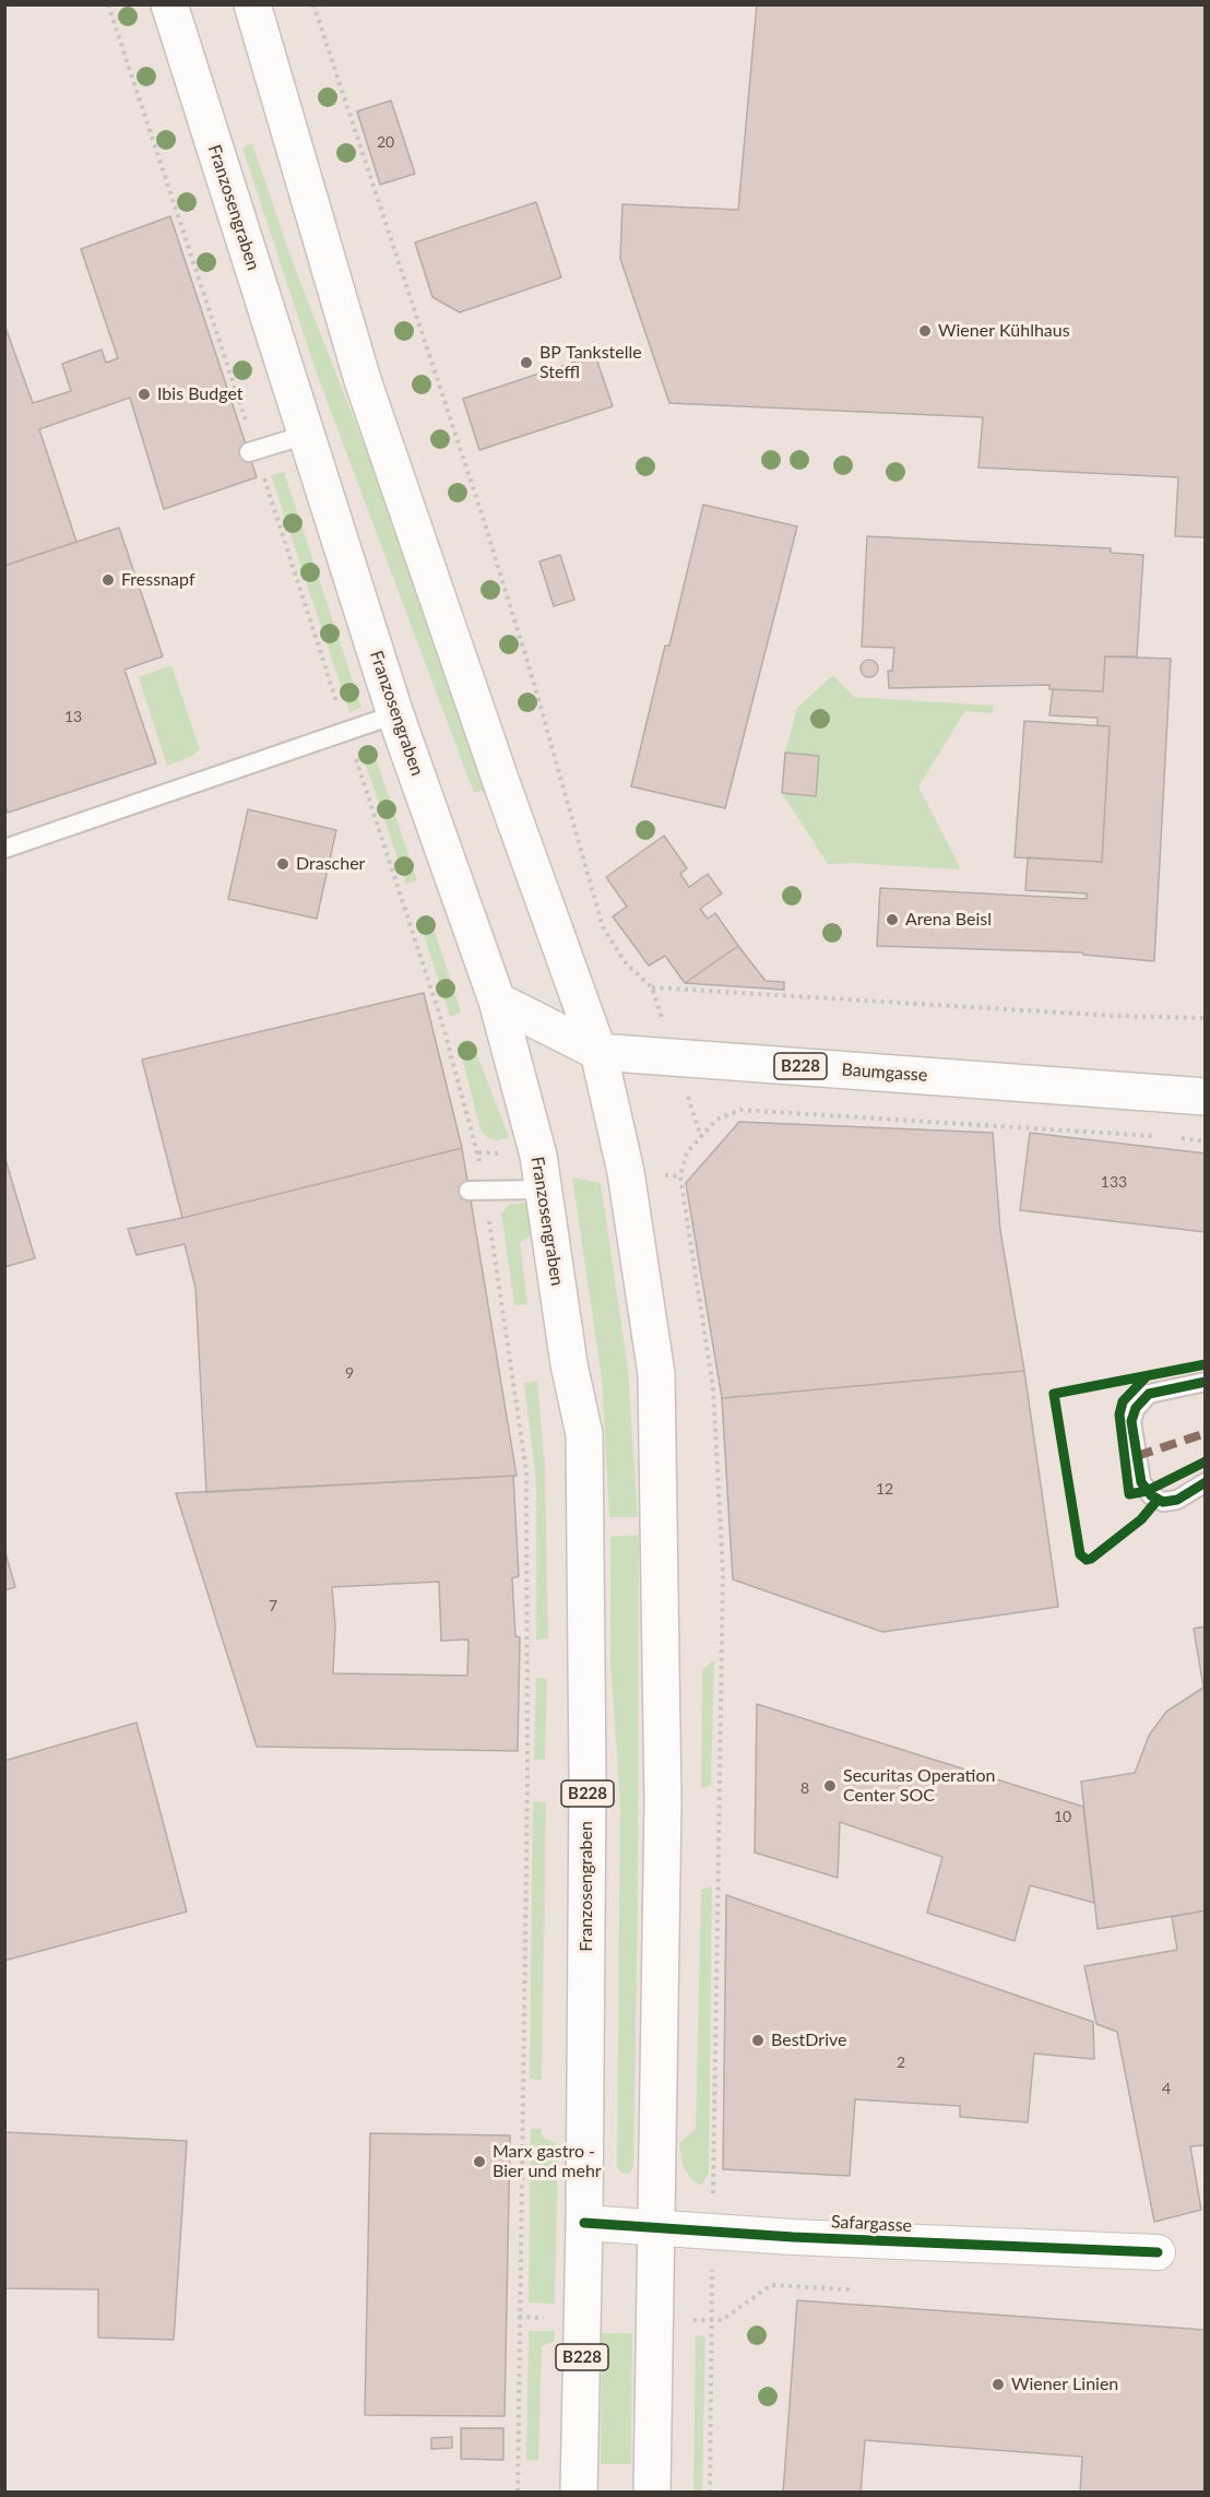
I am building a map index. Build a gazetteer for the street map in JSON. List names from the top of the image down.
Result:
{
  "streets": {
    "main road": ["Franzosengraben", "B228", "Baumgasse"],
    "street": ["Safargasse"]
  },
  "crossings": [
    ["Franzosengraben", "Baumgasse"],
    ["Franzosengraben", "Safargasse"]
  ],
  "places": [
    "Wiener Kühlhaus",
    "BP Tankstelle Steffl",
    "Ibis Budget",
    "Fressnapf",
    "Drascher",
    "Arena Beisl",
    "Securitas Operation Center SOC",
    "BestDrive",
    "Marx gastro - Bier und mehr",
    "Wiener Linien"
  ],
  "house_numbers": [
    "20",
    "13",
    "133",
    "9",
    "12",
    "7",
    "8",
    "10",
    "2",
    "4"
  ]
}
